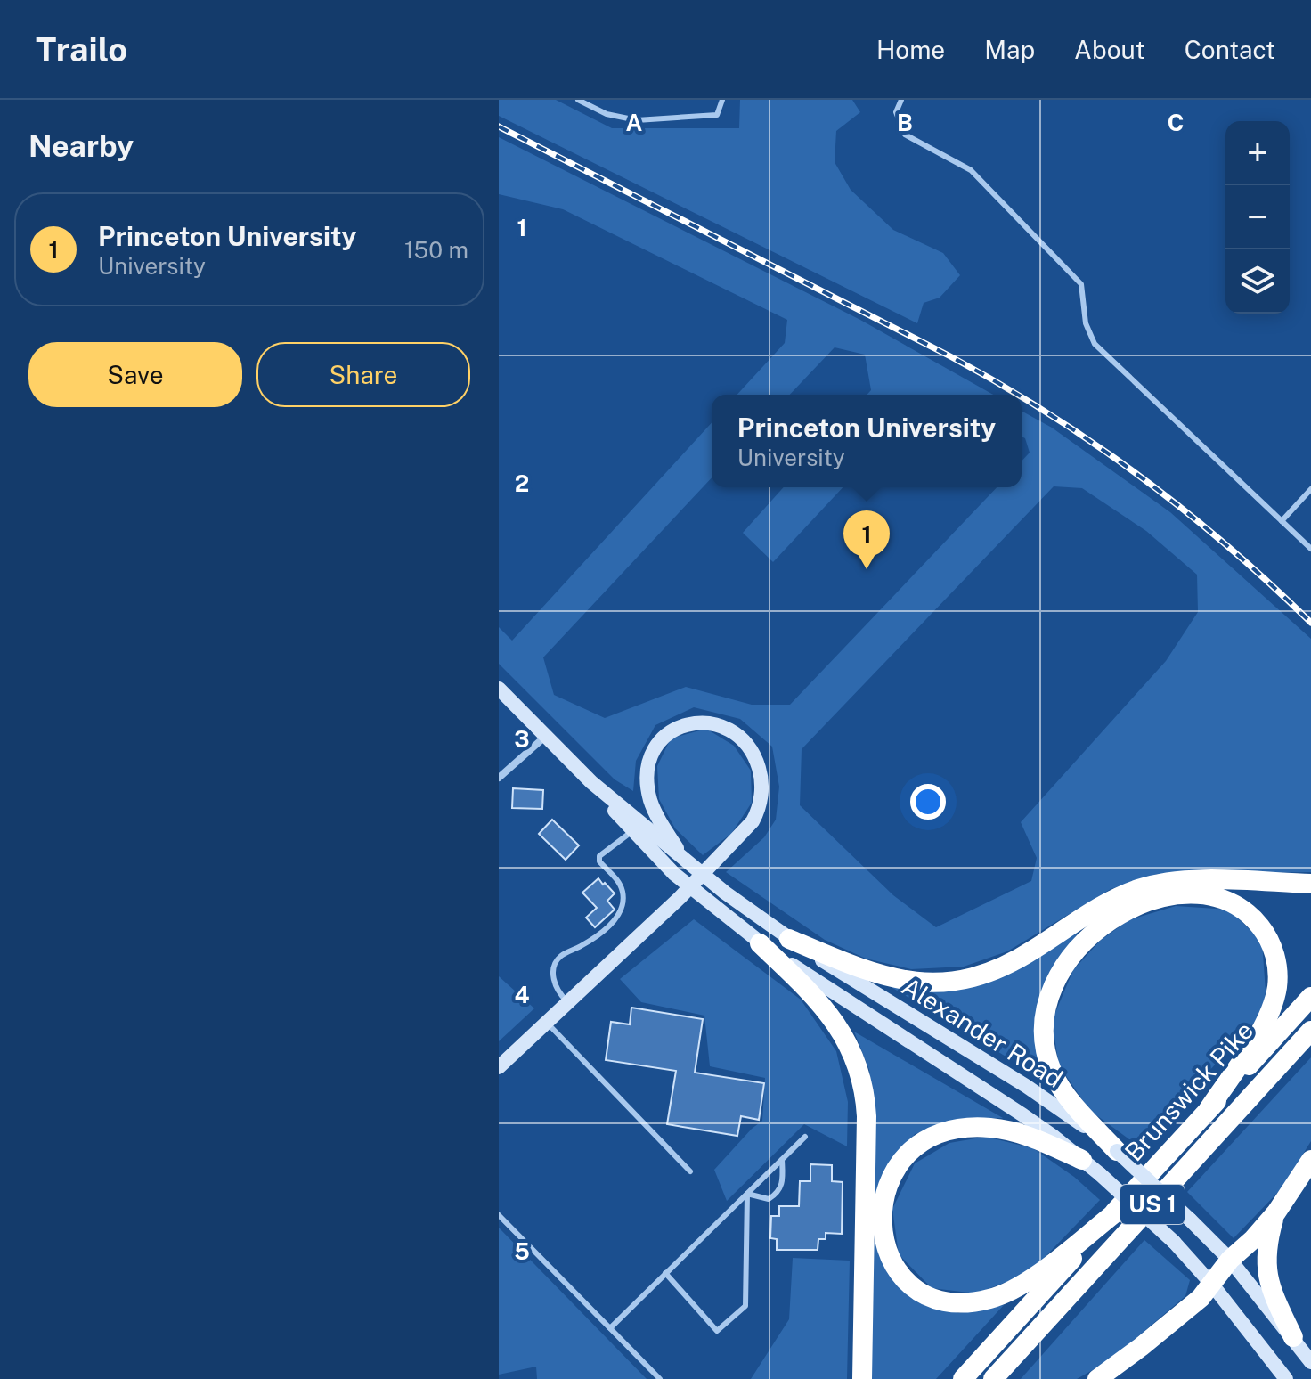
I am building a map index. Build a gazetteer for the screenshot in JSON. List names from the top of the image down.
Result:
{
  "streets": {
    "highway": ["Brunswick Pike", "US 1"],
    "main road": ["Alexander Road"]
  },
  "page": {
    "header": "Trailo",
    "nav": [
      "Home",
      "Map",
      "About",
      "Contact"
    ],
    "heading": "Nearby",
    "map_buttons": ["+", "−"],
    "list": [
      {
        "mark": "1",
        "name": "Princeton University",
        "note": "University",
        "value": "150 m"
      }
    ],
    "buttons": ["Save", "Share"],
    "popup": ["Princeton University", "University"],
    "pins": "1"
  },
  "grid": {
    "columns": ["A", "B", "C"],
    "rows": [
      "1",
      "2",
      "3",
      "4",
      "5"
    ]
  }
}
